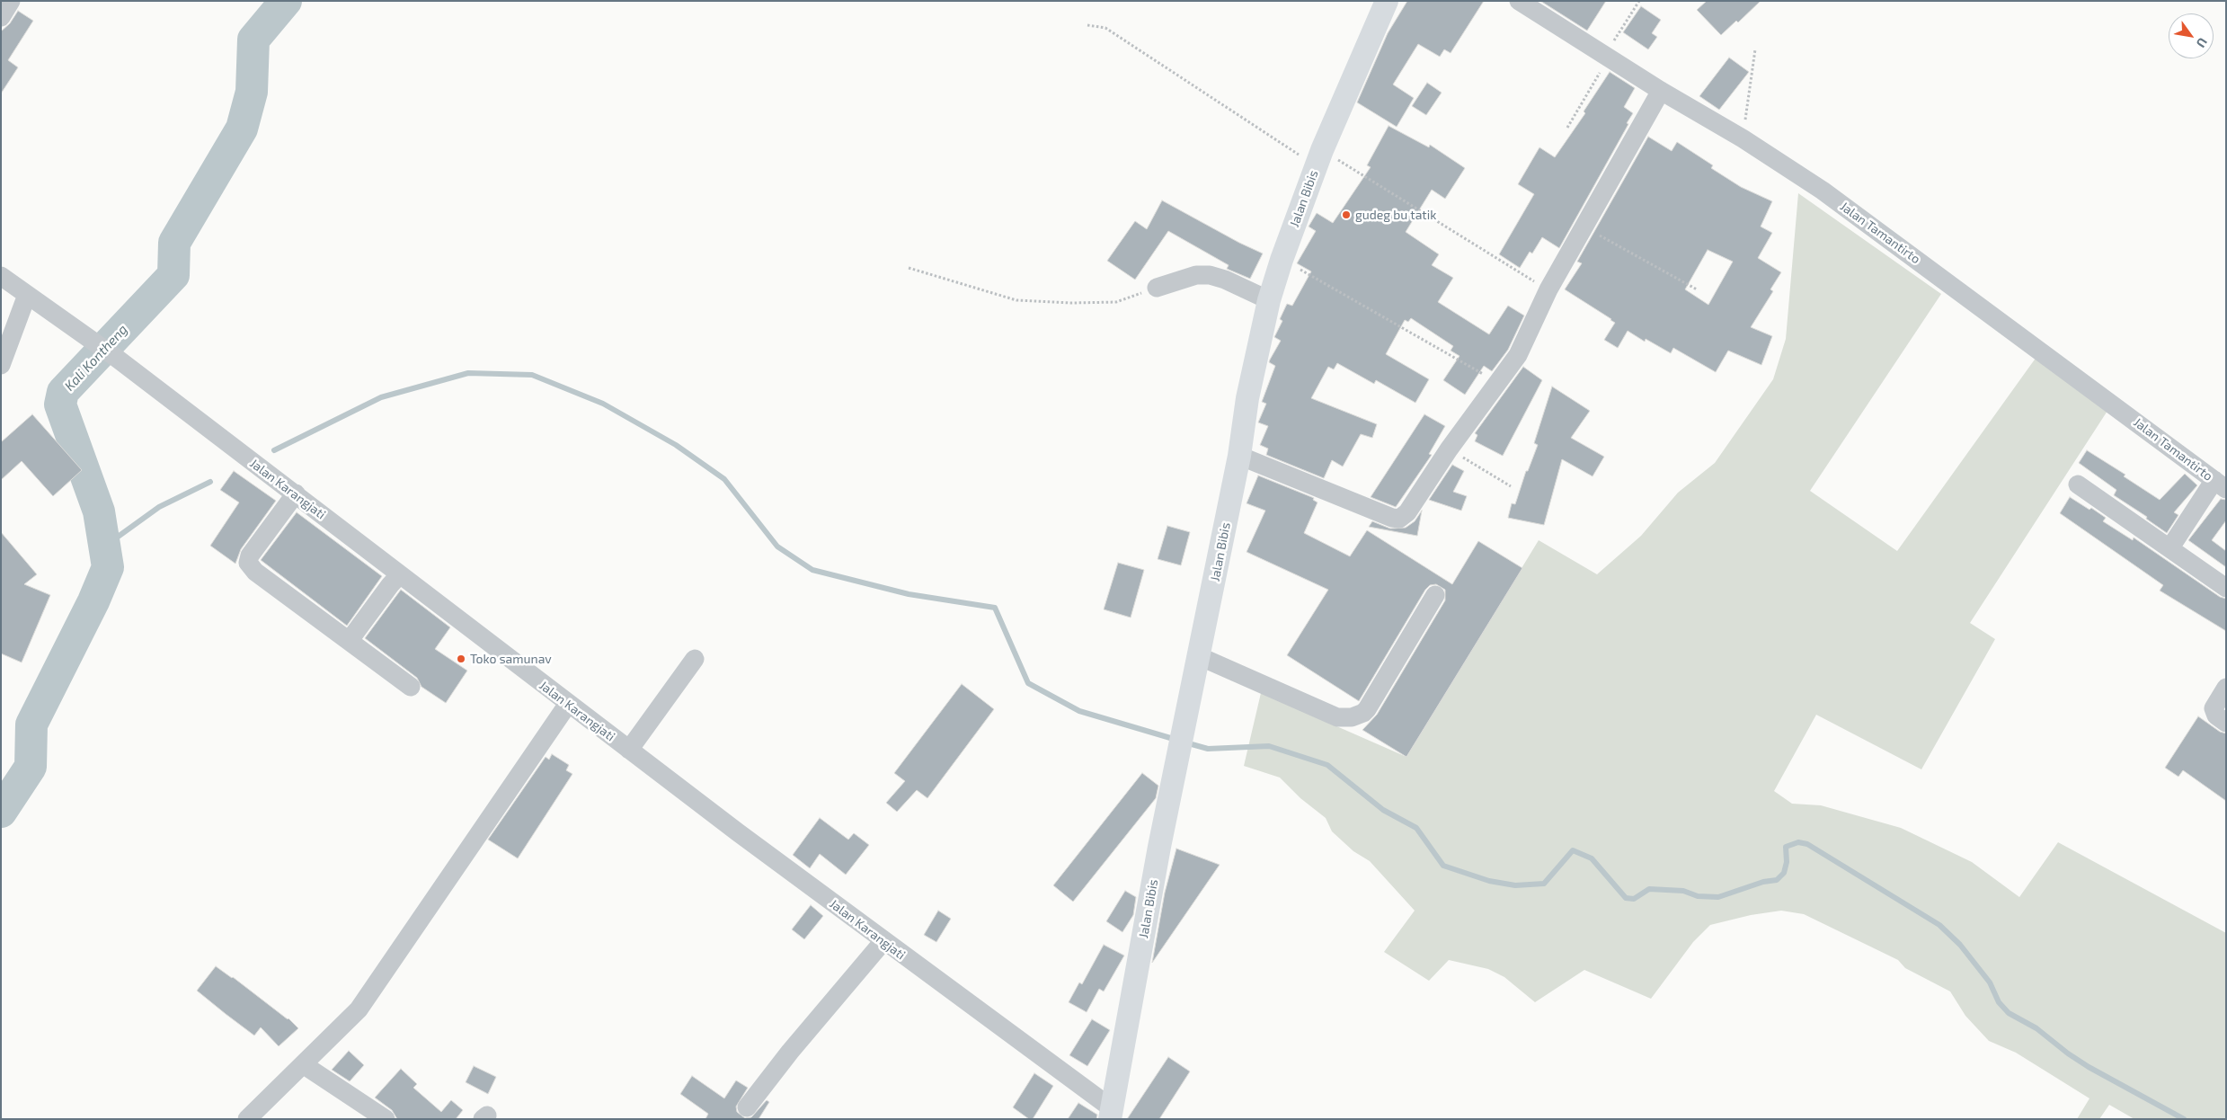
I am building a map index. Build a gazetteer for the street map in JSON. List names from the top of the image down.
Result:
{
  "streets": {
    "main road": ["Jalan Bibis"],
    "street": ["Jalan Tamantirto", "Jalan Karangjati"]
  },
  "crossings": [
    ["Jalan Bibis", "Jalan Karangjati"]
  ],
  "water": ["Kali Kontheng"],
  "places": ["gudeg bu tatik", "Toko samunav"],
  "north": "bottom right"
}
